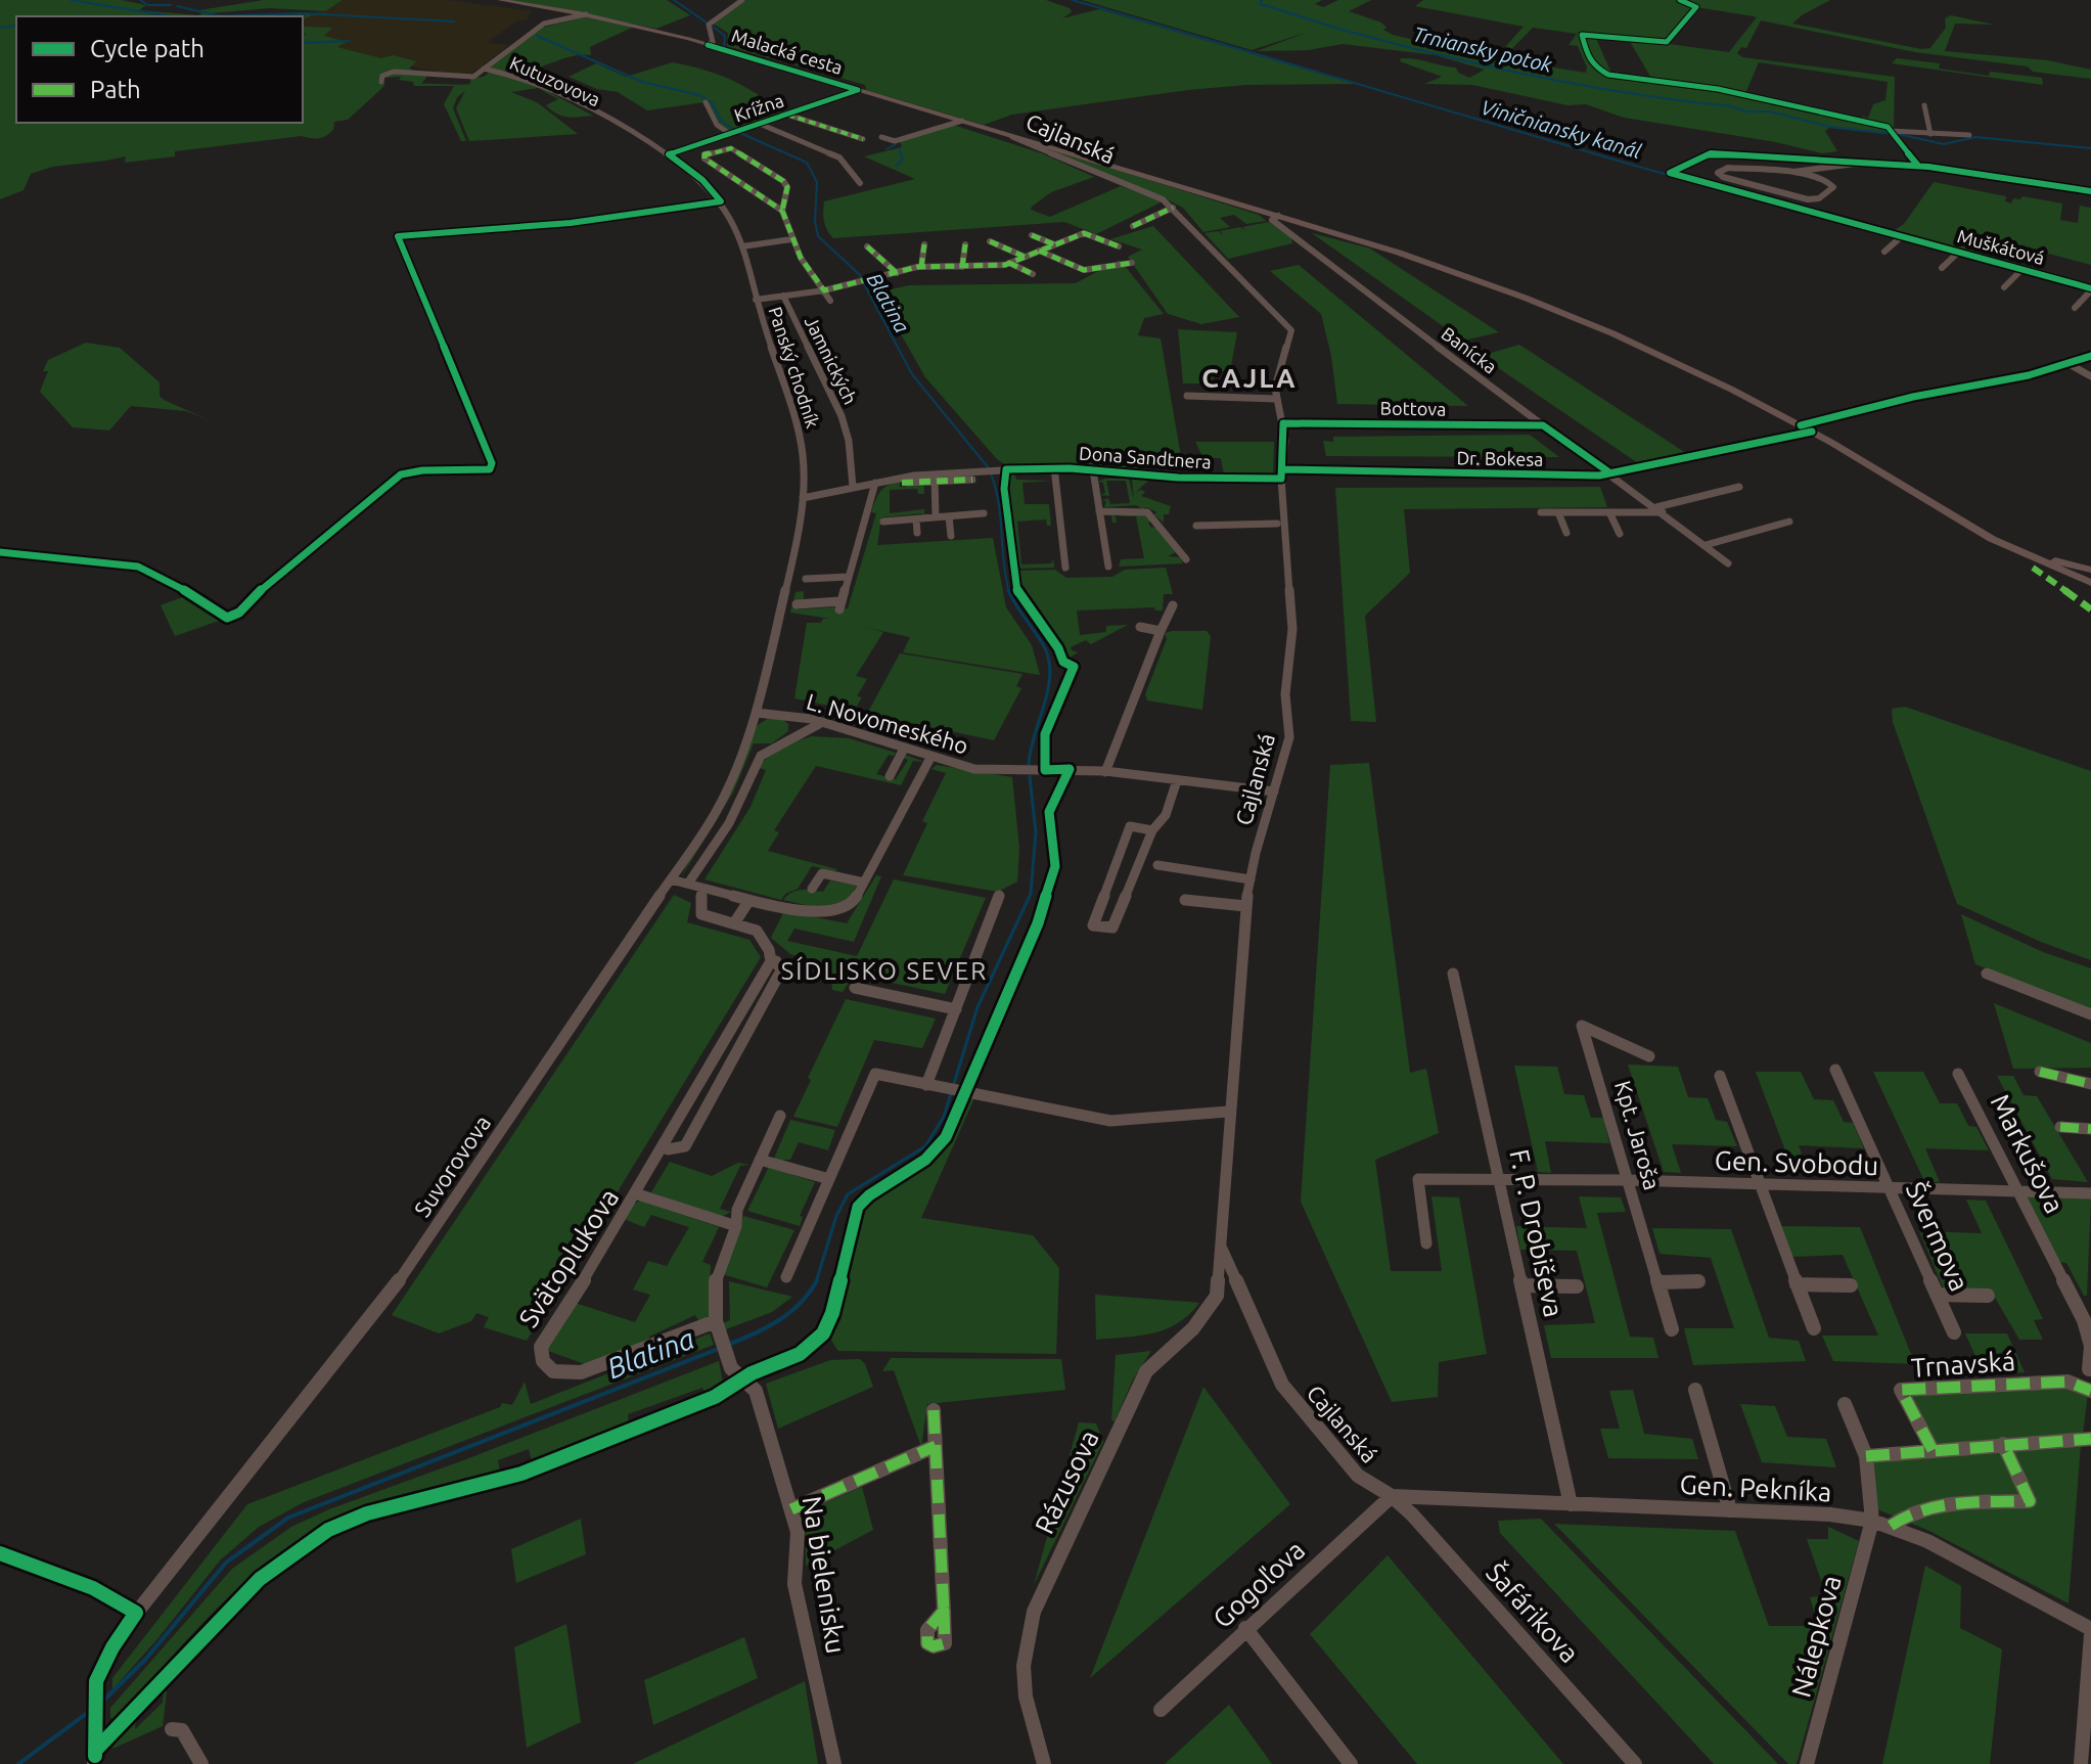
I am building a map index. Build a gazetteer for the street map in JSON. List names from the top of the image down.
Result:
{
  "streets": {
    "main road": ["Malacká cesta", "Cajlanská"],
    "street": [
      "Kutuzovova",
      "Krížna",
      "Muškátová",
      "Banícka",
      "Jamnických",
      "Panský chodník",
      "Bottova",
      "Dona Sandtnera",
      "Dr. Bokesa",
      "L. Novomeského",
      "Kpt. Jaroša",
      "Markušova",
      "Gen. Svobodu",
      "Suvorovova",
      "F. P. Drobiševa",
      "Švermova",
      "Svätoplukova",
      "Trnavská",
      "Rázusova",
      "Gen. Pekníka",
      "Na bielenisku",
      "Gogoľova",
      "Šafárikova",
      "Nálepkova"
    ]
  },
  "crossings": [
    ["Malacká cesta", "Krížna"],
    ["Malacká cesta", "Cajlanská"],
    ["Kutuzovova", "Krížna"],
    ["Kutuzovova", "Panský chodník"],
    ["Krížna", "Panský chodník"],
    ["Cajlanská", "Bottova"],
    ["Cajlanská", "Dona Sandtnera"],
    ["Cajlanská", "Dr. Bokesa"],
    ["Cajlanská", "L. Novomeského"],
    ["Cajlanská", "Rázusova"],
    ["Cajlanská", "Gen. Pekníka"],
    ["Cajlanská", "Gogoľova"],
    ["Cajlanská", "Šafárikova"],
    ["Banícka", "Bottova"],
    ["Banícka", "Dr. Bokesa"],
    ["Panský chodník", "L. Novomeského"],
    ["Panský chodník", "Suvorovova"],
    ["Dona Sandtnera", "Dr. Bokesa"],
    ["L. Novomeského", "Suvorovova"],
    ["Kpt. Jaroša", "Gen. Svobodu"],
    ["Markušova", "Gen. Svobodu"],
    ["Gen. Svobodu", "F. P. Drobiševa"],
    ["Gen. Svobodu", "Švermova"],
    ["F. P. Drobiševa", "Gen. Pekníka"],
    ["Svätoplukova", "Na bielenisku"],
    ["Gen. Pekníka", "Gogoľova"],
    ["Gen. Pekníka", "Šafárikova"],
    ["Gen. Pekníka", "Nálepkova"],
    ["Gogoľova", "Šafárikova"]
  ],
  "districts": ["CAJLA", "SÍDLISKO SEVER"],
  "water": ["Trniansky potok", "Viničniansky kanál", "Blatina"],
  "legend": ["Cycle path", "Path"]
}
